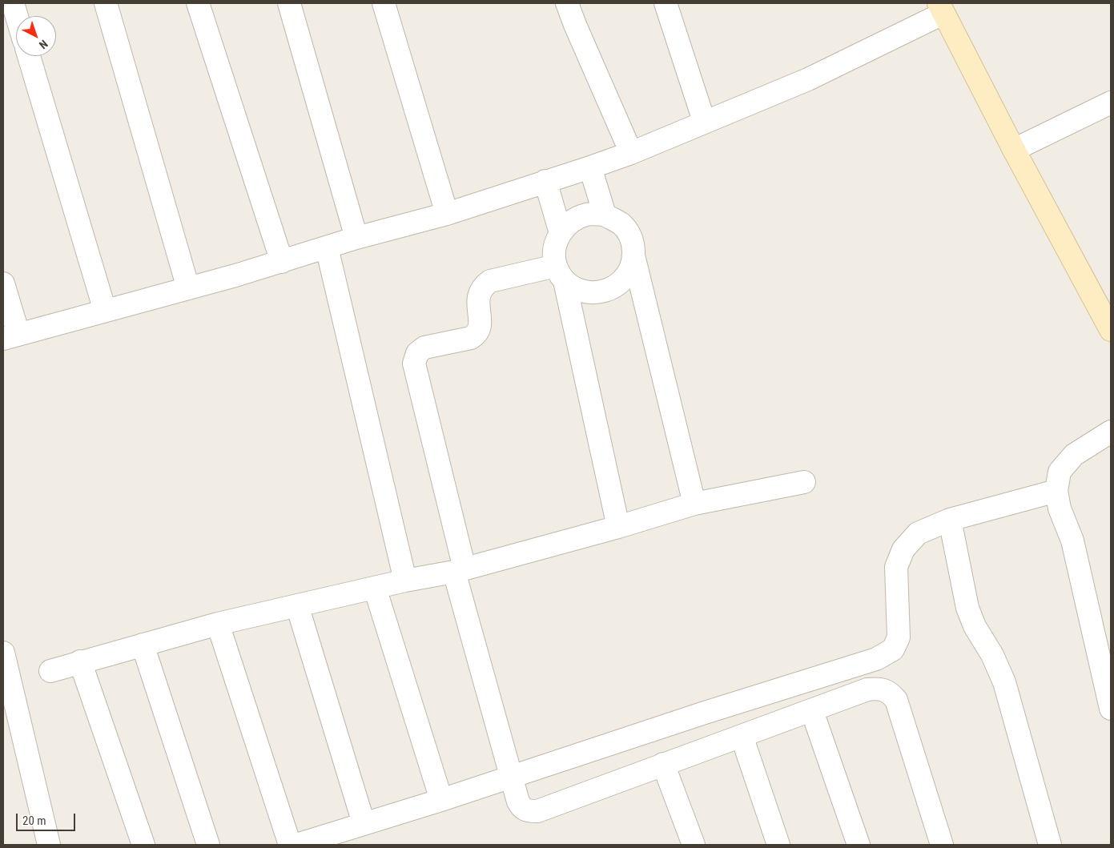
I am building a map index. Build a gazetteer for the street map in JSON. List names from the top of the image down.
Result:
{
  "scale_bar": "20 m",
  "north": "bottom right"
}
